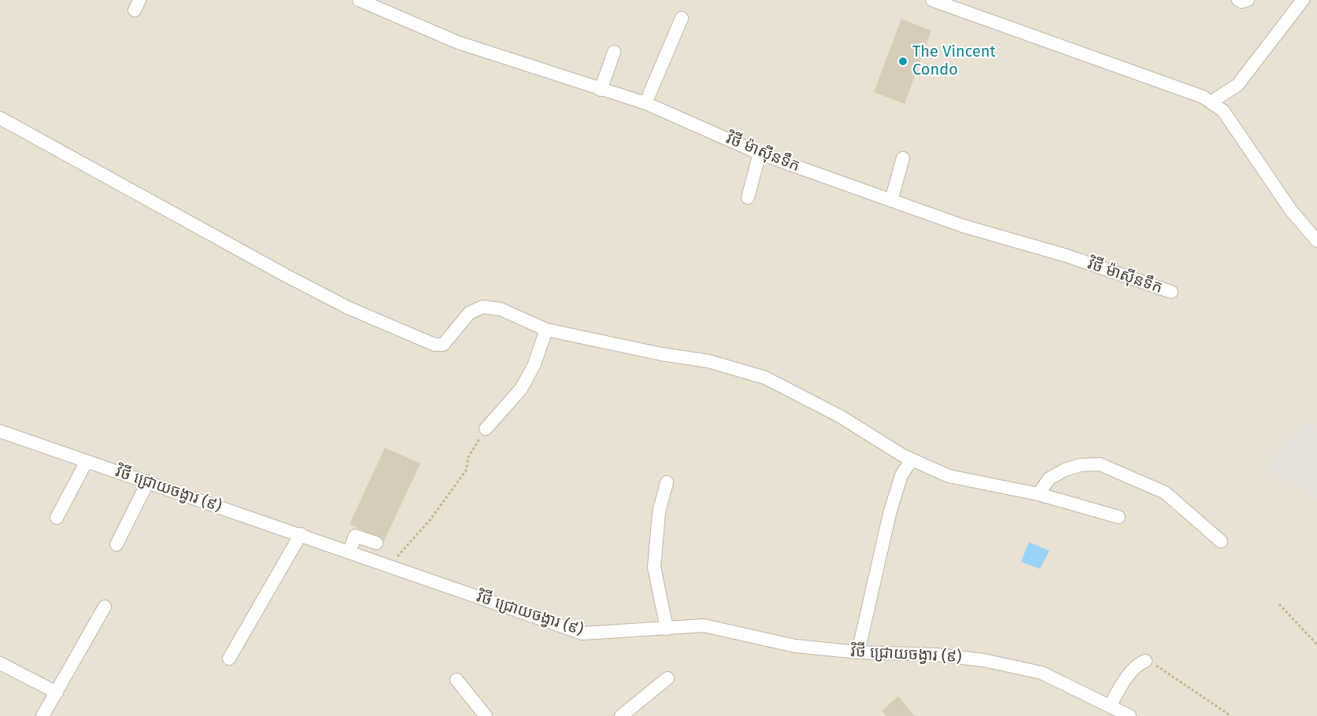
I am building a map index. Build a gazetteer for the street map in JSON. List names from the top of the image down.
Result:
{
  "streets": {
    "street": ["វិថី ម៉ាស៊ីនទឹក", "វិថី ជ្រោយចង្វារ (៩)"]
  },
  "places": ["The Vincent Condo"]
}
